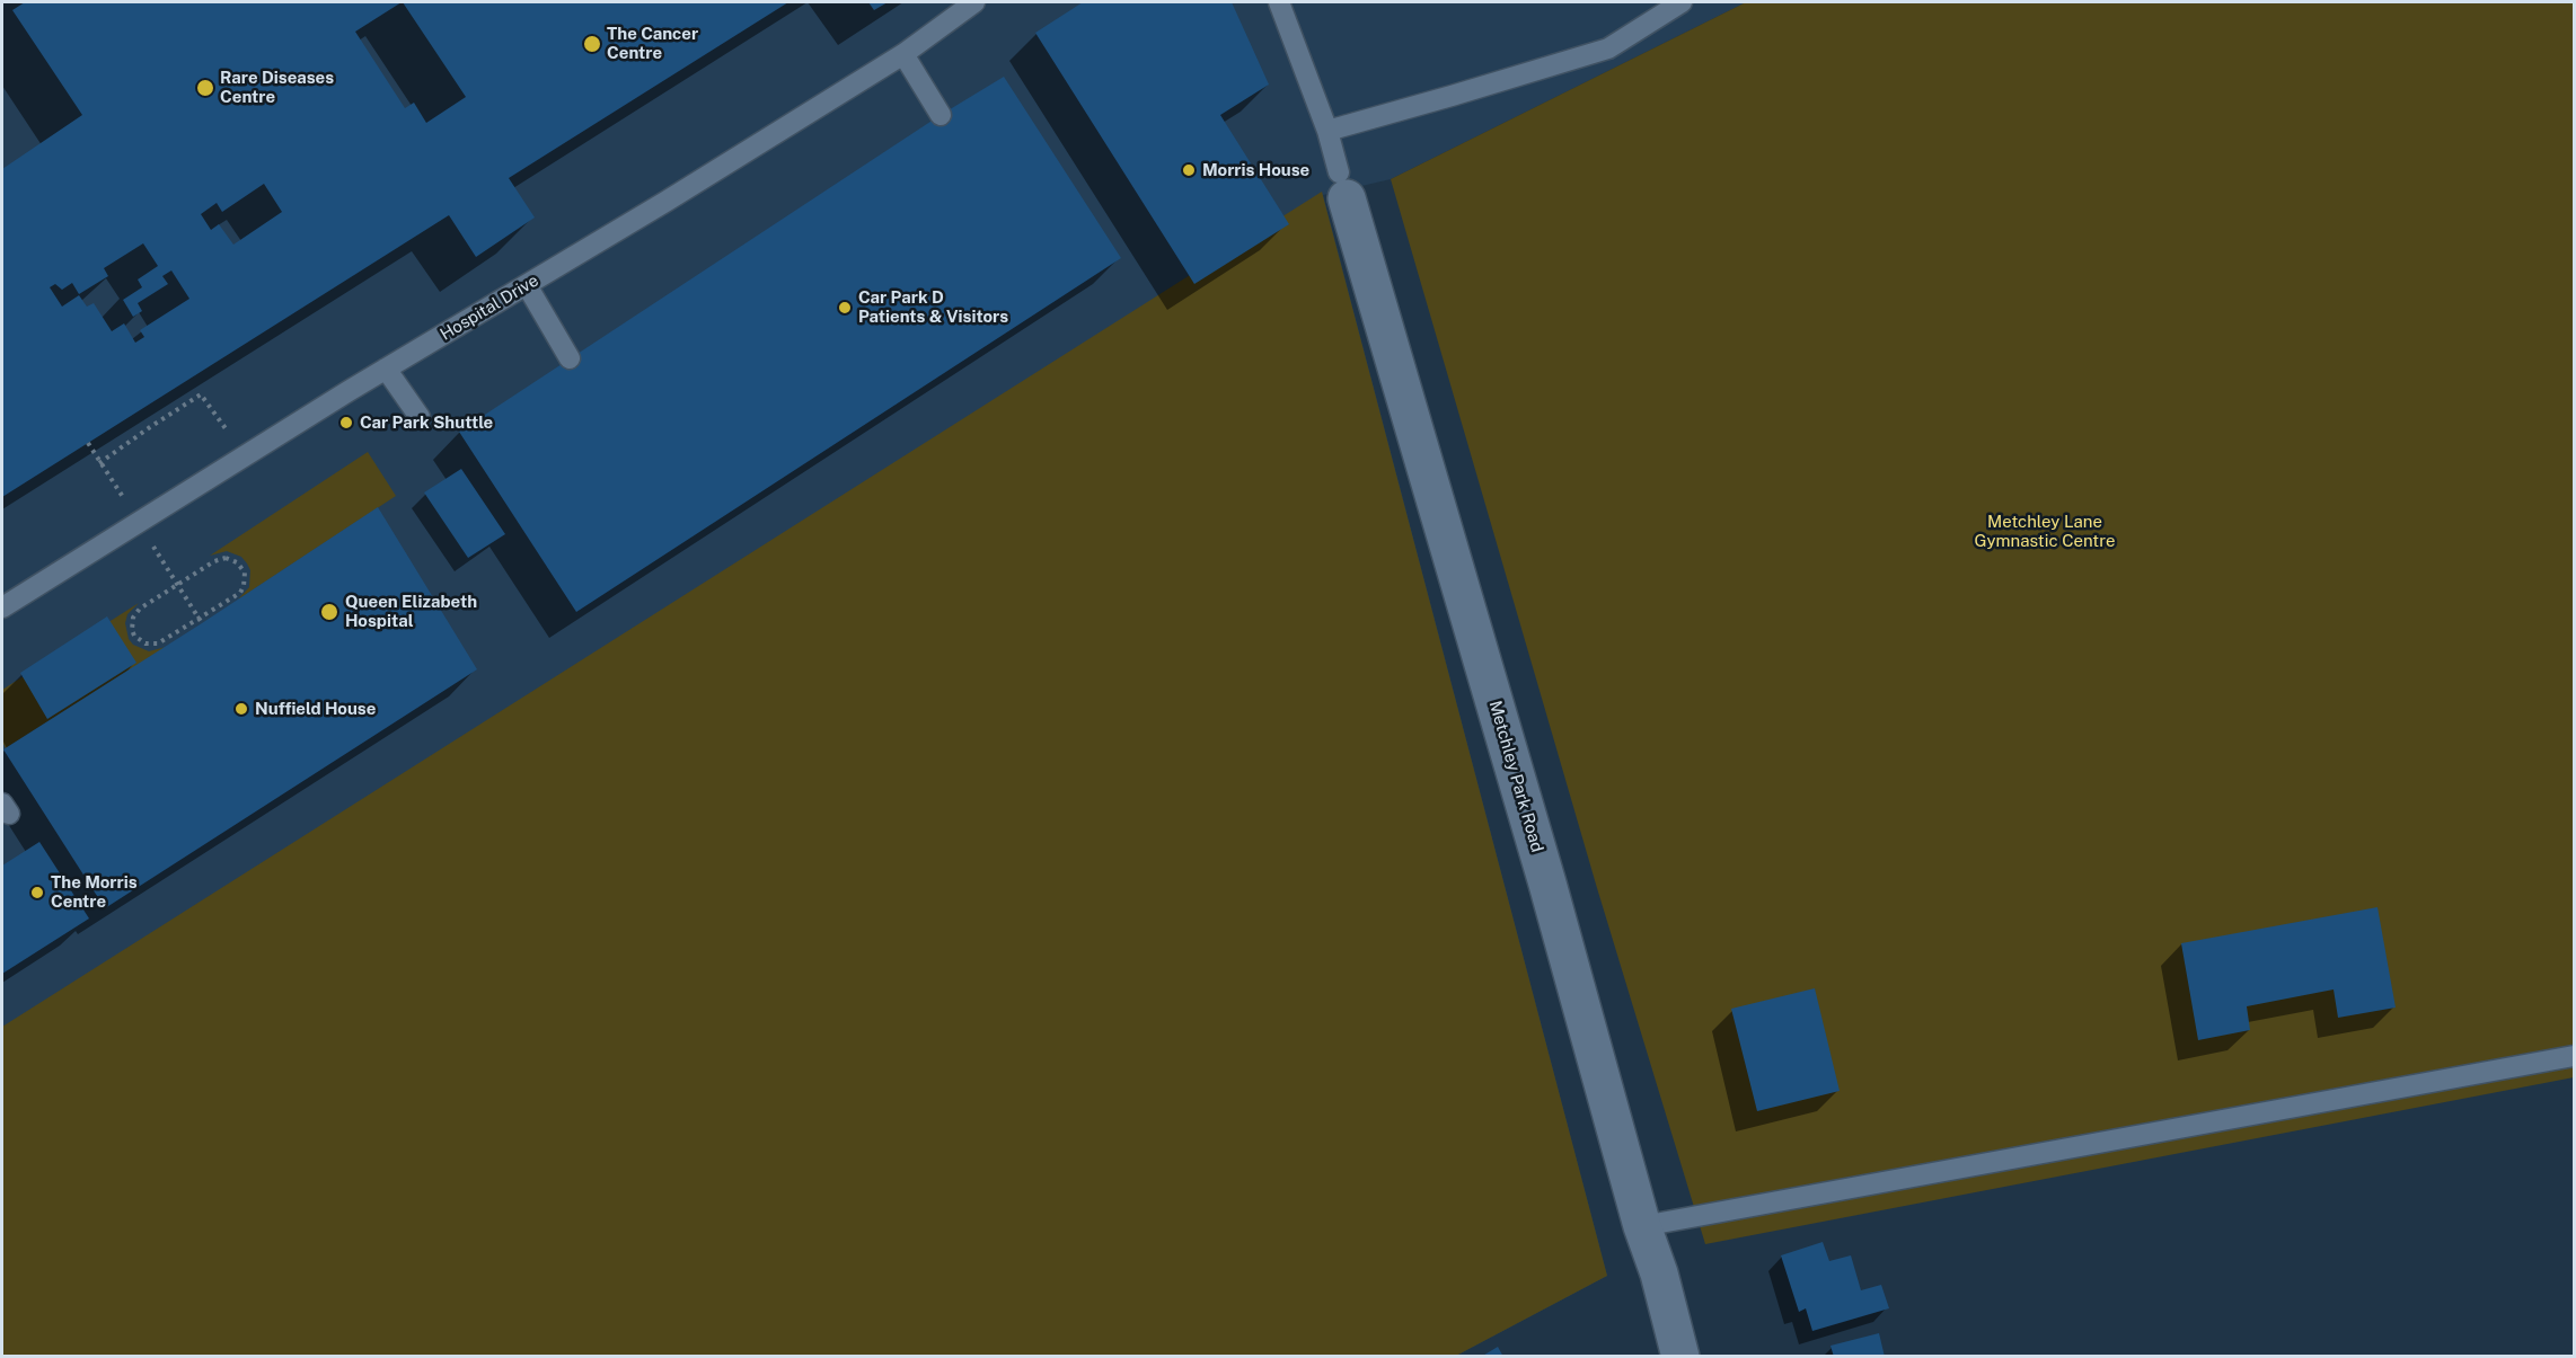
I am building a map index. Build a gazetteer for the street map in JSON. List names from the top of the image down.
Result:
{
  "streets": {
    "street": ["Metchley Park Road"],
    "lane": ["Hospital Drive"]
  },
  "parks": ["Metchley Lane Gymnastic Centre"],
  "places": [
    "The Cancer Centre",
    "Rare Diseases Centre",
    "Morris House",
    "Car Park D Patients & Visitors",
    "Car Park Shuttle",
    "Queen Elizabeth Hospital",
    "Nuffield House",
    "The Morris Centre"
  ]
}
